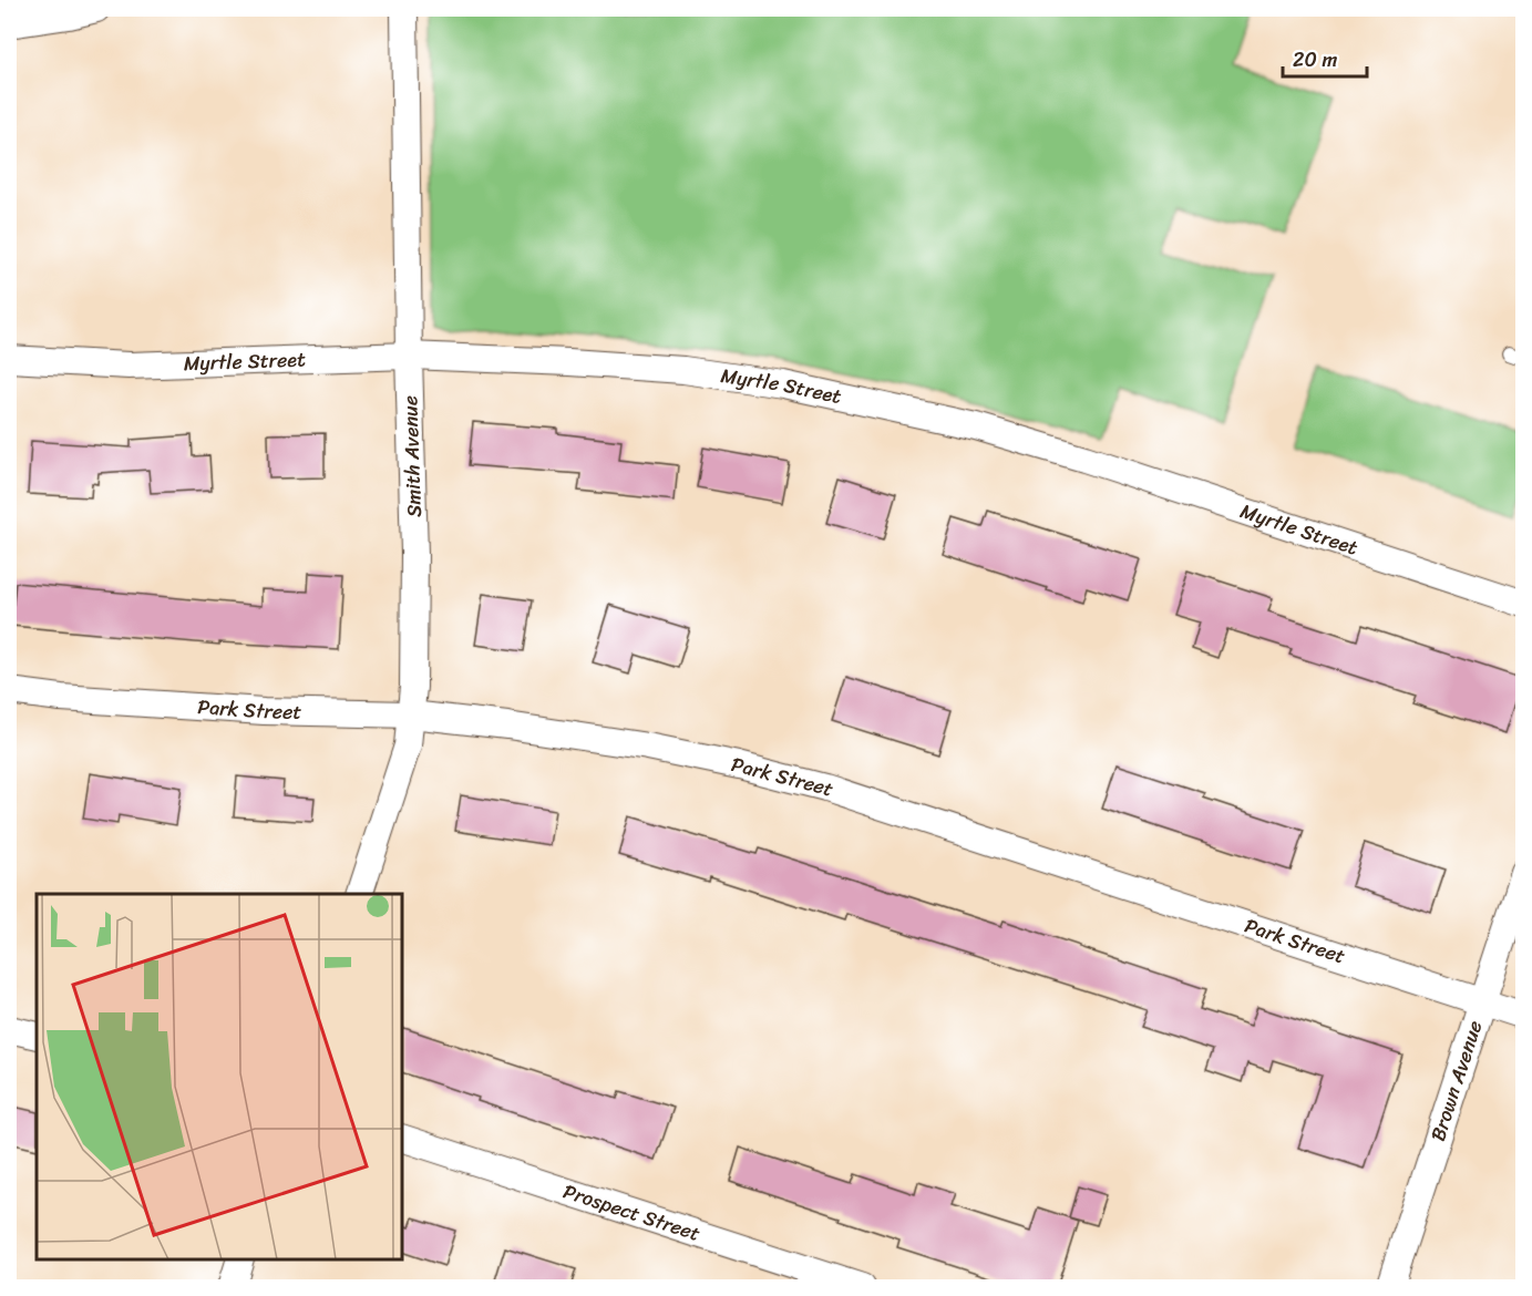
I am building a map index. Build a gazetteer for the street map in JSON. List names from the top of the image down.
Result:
{
  "streets": {
    "street": [
      "Myrtle Street",
      "Smith Avenue",
      "Park Street",
      "Brown Avenue",
      "Prospect Street"
    ]
  },
  "crossings": [
    ["Myrtle Street", "Smith Avenue"],
    ["Smith Avenue", "Park Street"],
    ["Park Street", "Brown Avenue"]
  ],
  "scale_bar": "20 m"
}
